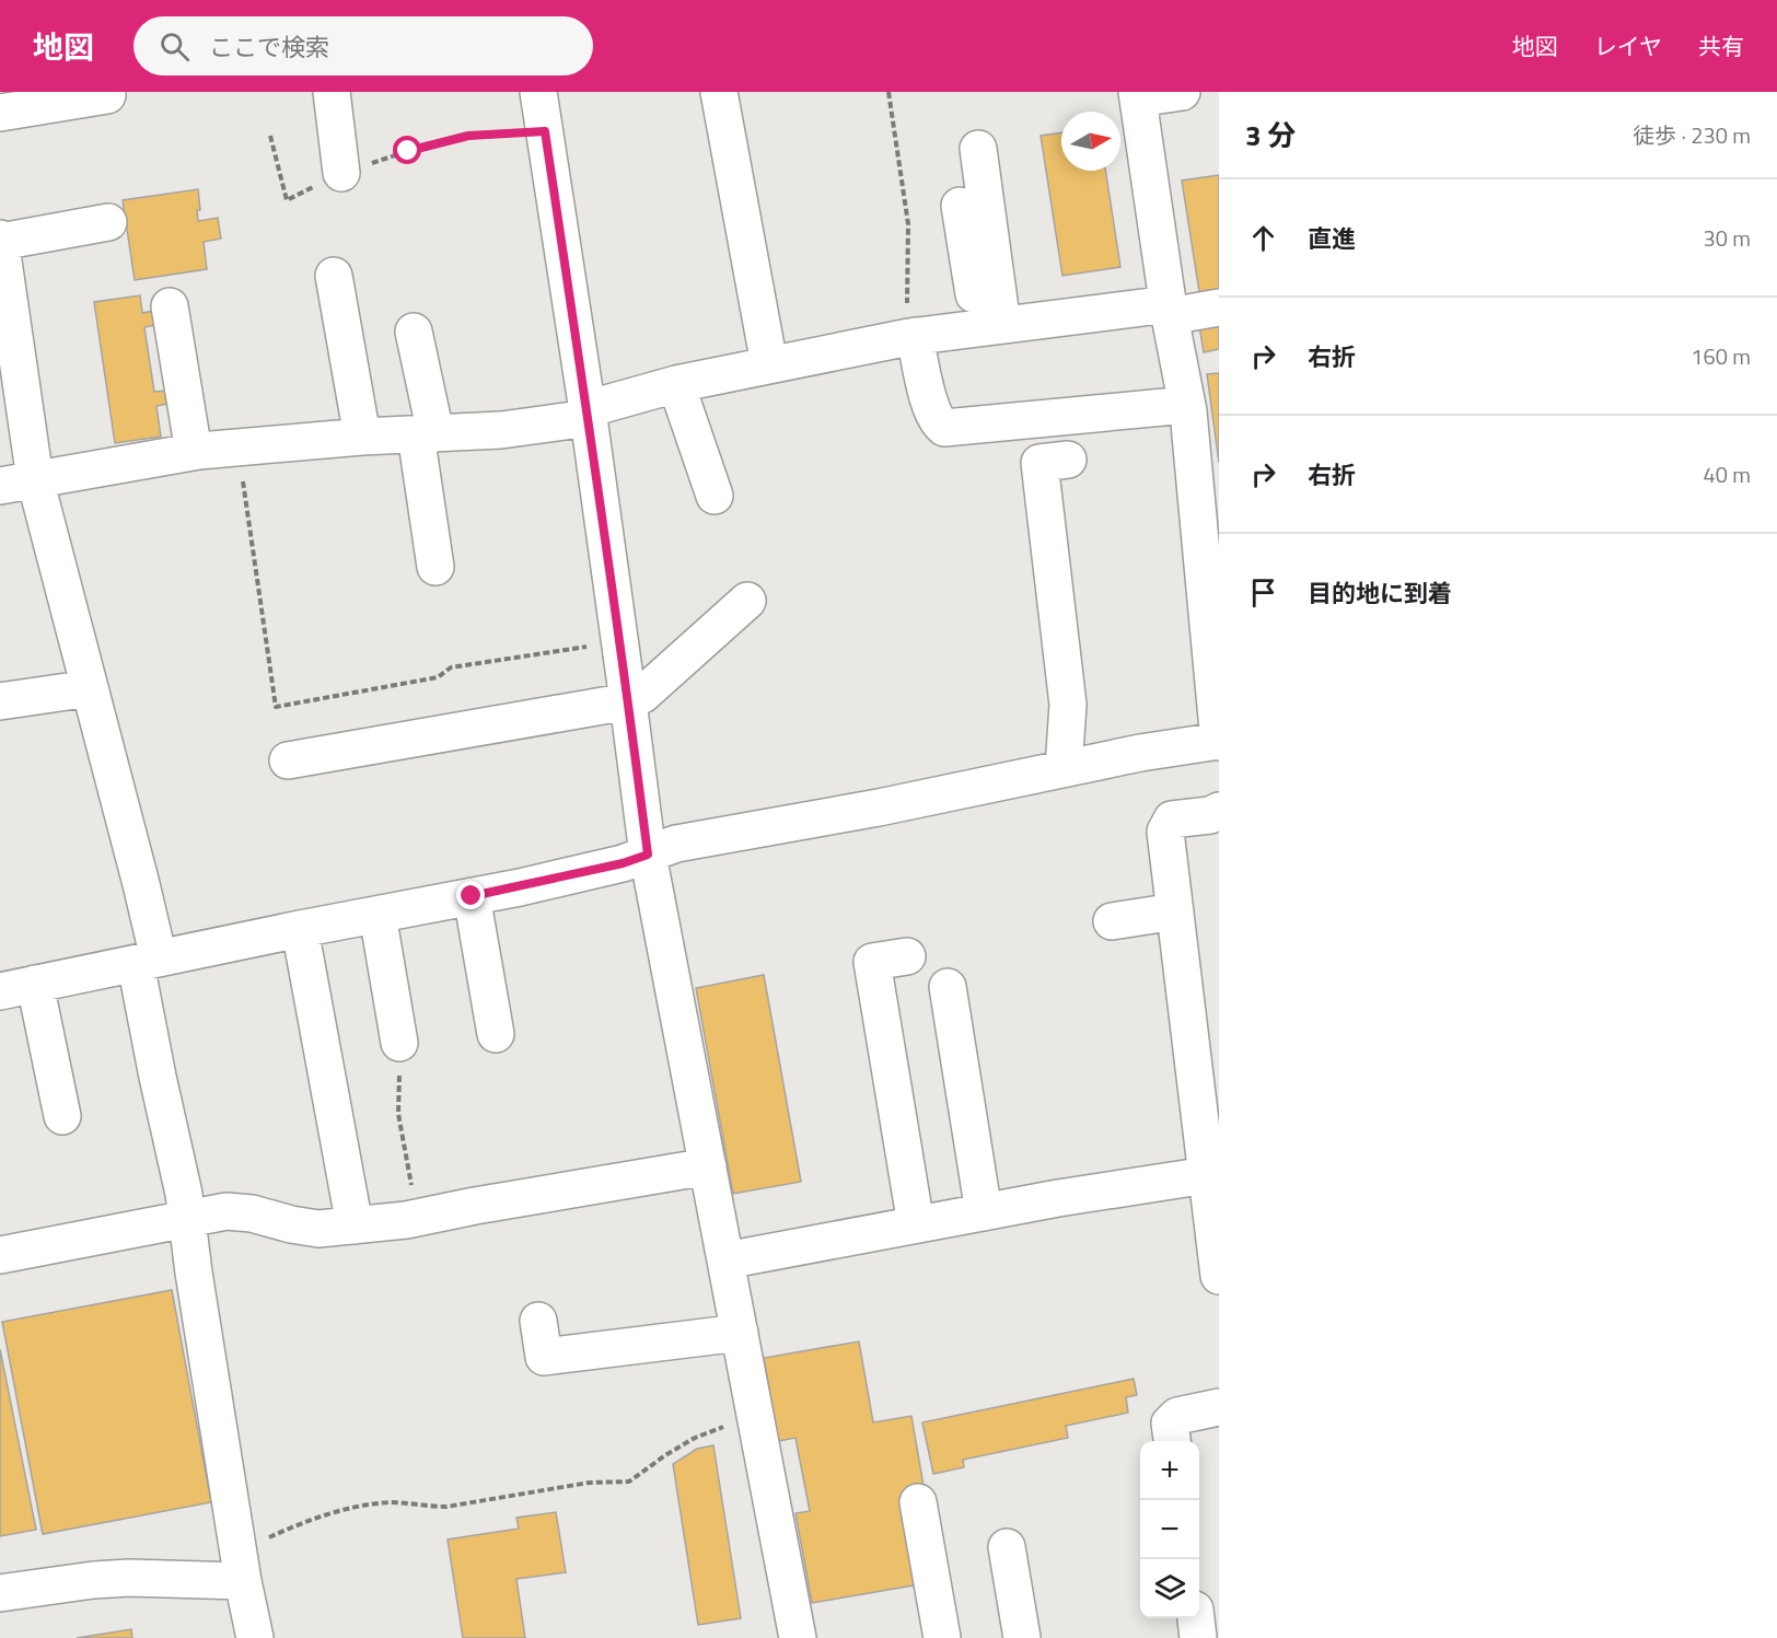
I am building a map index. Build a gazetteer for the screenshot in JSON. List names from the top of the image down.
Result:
{
  "north": "right",
  "page": {
    "header": "地図",
    "search": "ここで検索",
    "nav": ["地図", "レイヤ", "共有"],
    "heading": ["3 分", "徒歩 · 230 m"],
    "list": [
      ["直進", "30 m"],
      ["右折", "160 m"],
      ["右折", "40 m"],
      "目的地に到着"
    ],
    "map_buttons": ["+", "−"]
  }
}
